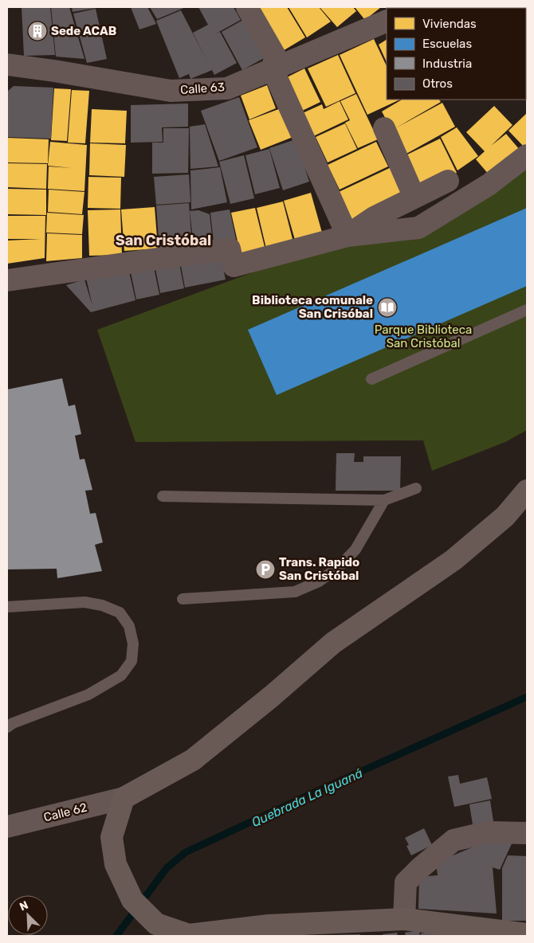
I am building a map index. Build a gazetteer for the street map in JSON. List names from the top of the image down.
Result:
{
  "streets": {
    "street": ["Calle 63", "Calle 62"]
  },
  "districts": ["San Cristóbal"],
  "water": ["Quebrada La Iguaná"],
  "parks": ["Parque Biblioteca San Cristóbal"],
  "places": {
    "building": ["Sede ACAB"],
    "library": ["Biblioteca comunale San Crisóbal"],
    "parking": ["Trans. Rapido San Cristóbal"]
  },
  "legend": [
    "Viviendas",
    "Escuelas",
    "Industria",
    "Otros"
  ],
  "north": "top left"
}
